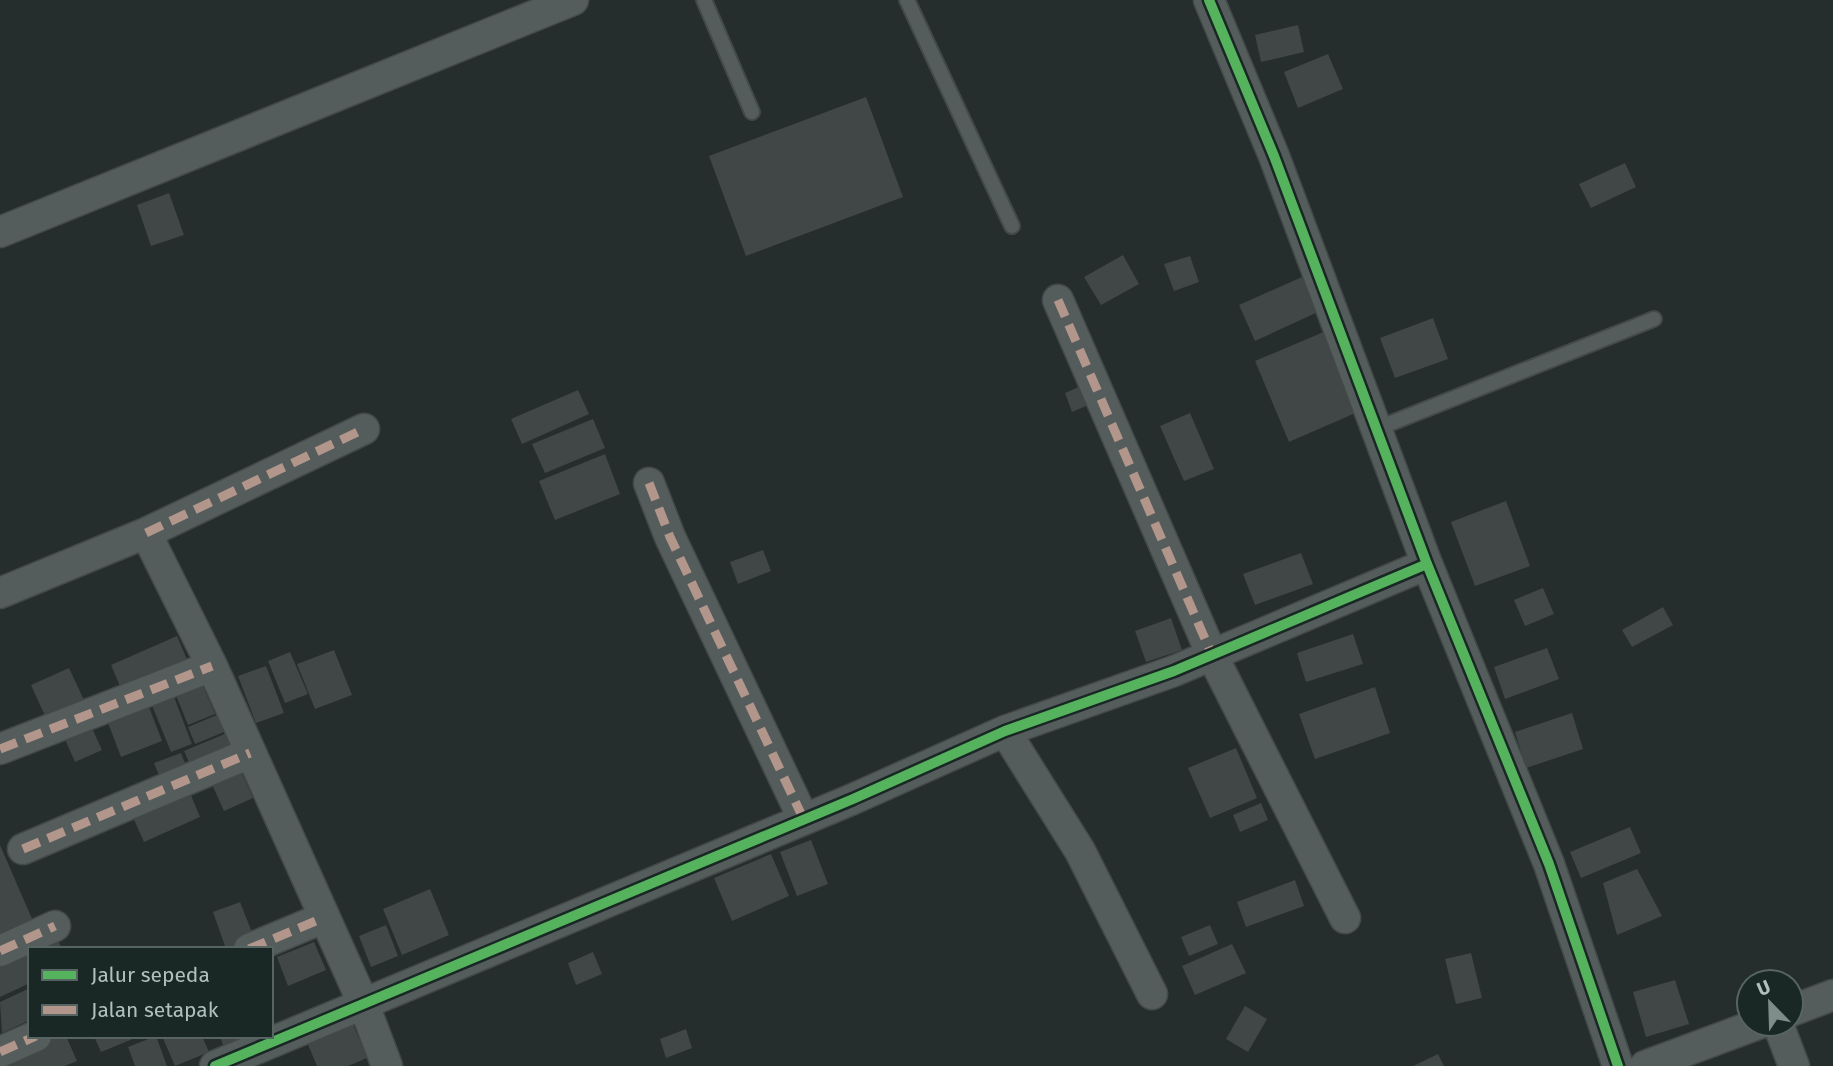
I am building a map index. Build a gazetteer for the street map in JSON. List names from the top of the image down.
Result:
{
  "legend": ["Jalur sepeda", "Jalan setapak"],
  "north": "top left"
}
